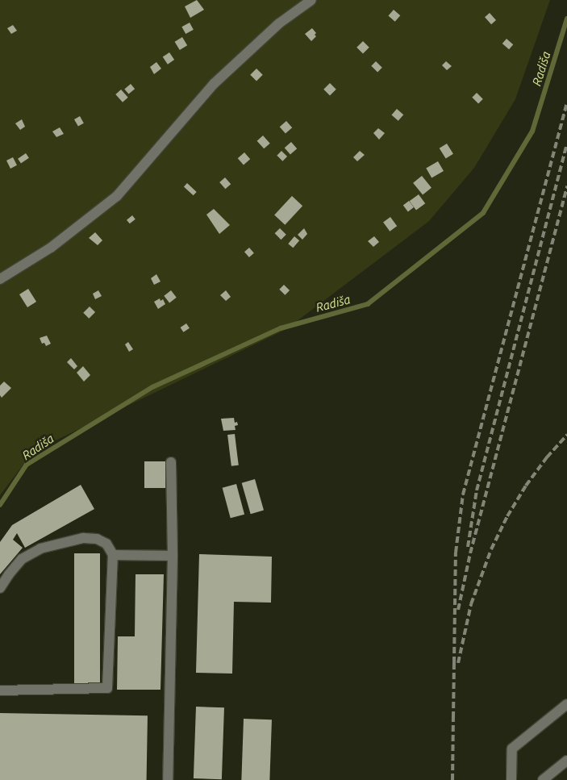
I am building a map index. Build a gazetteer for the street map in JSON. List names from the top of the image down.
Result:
{
  "water": ["Radiša"]
}
